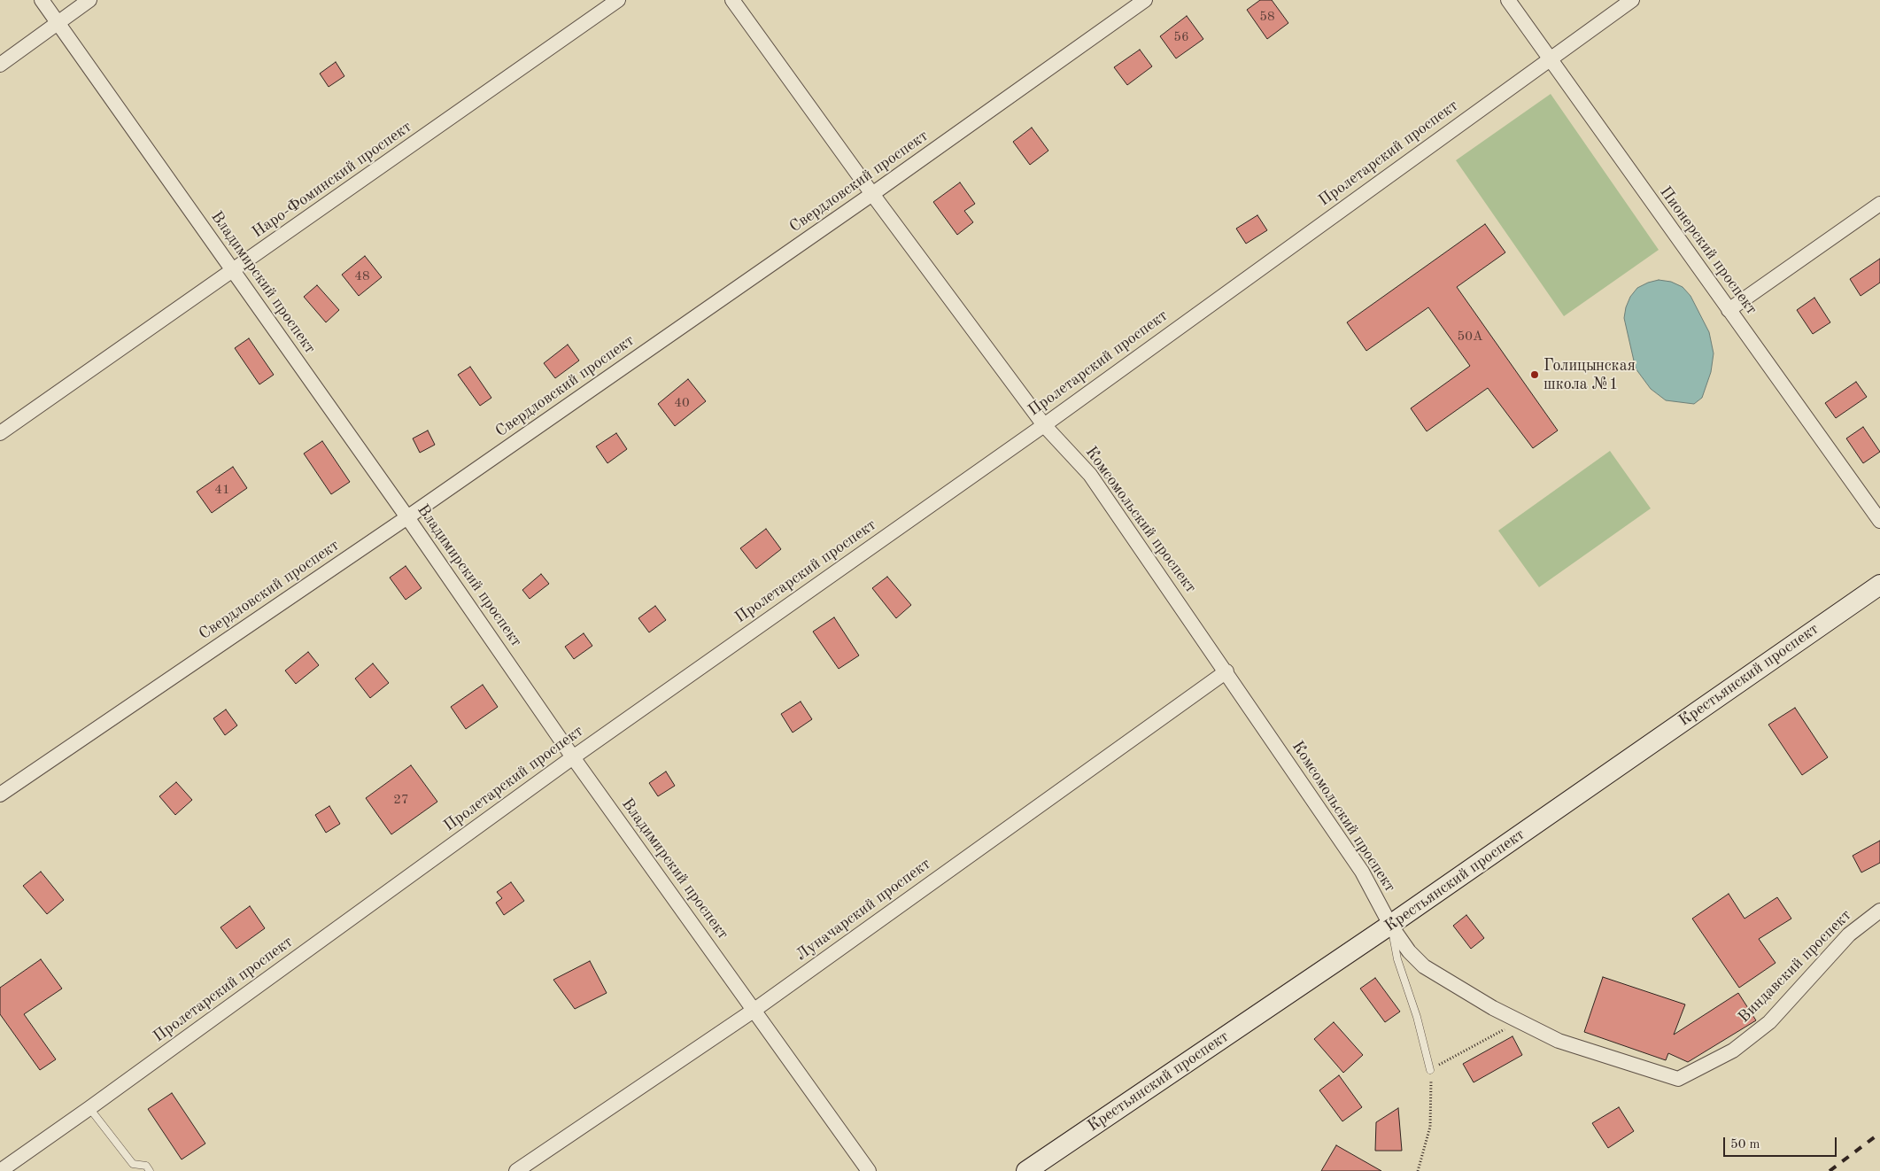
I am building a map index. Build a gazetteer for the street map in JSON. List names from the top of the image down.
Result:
{
  "streets": {
    "street": [
      "Пролетарский проспект",
      "Наро-Фоминский проспект",
      "Свердловский проспект",
      "Пионерский проспект",
      "Владимирский проспект",
      "Комсомольский проспект",
      "Крестьянский проспект",
      "Луначарский проспект",
      "Виндавский проспект"
    ]
  },
  "crossings": [
    ["Пролетарский проспект", "Пионерский проспект"],
    ["Пролетарский проспект", "Владимирский проспект"],
    ["Пролетарский проспект", "Комсомольский проспект"],
    ["Наро-Фоминский проспект", "Владимирский проспект"],
    ["Свердловский проспект", "Владимирский проспект"],
    ["Свердловский проспект", "Комсомольский проспект"],
    ["Владимирский проспект", "Луначарский проспект"],
    ["Комсомольский проспект", "Крестьянский проспект"],
    ["Комсомольский проспект", "Луначарский проспект"],
    ["Комсомольский проспект", "Виндавский проспект"],
    ["Крестьянский проспект", "Виндавский проспект"]
  ],
  "places": ["Голицынская школа №1"],
  "house_numbers": [
    "58",
    "56",
    "48",
    "50А",
    "40",
    "41",
    "27"
  ],
  "scale_bar": "50 m"
}
